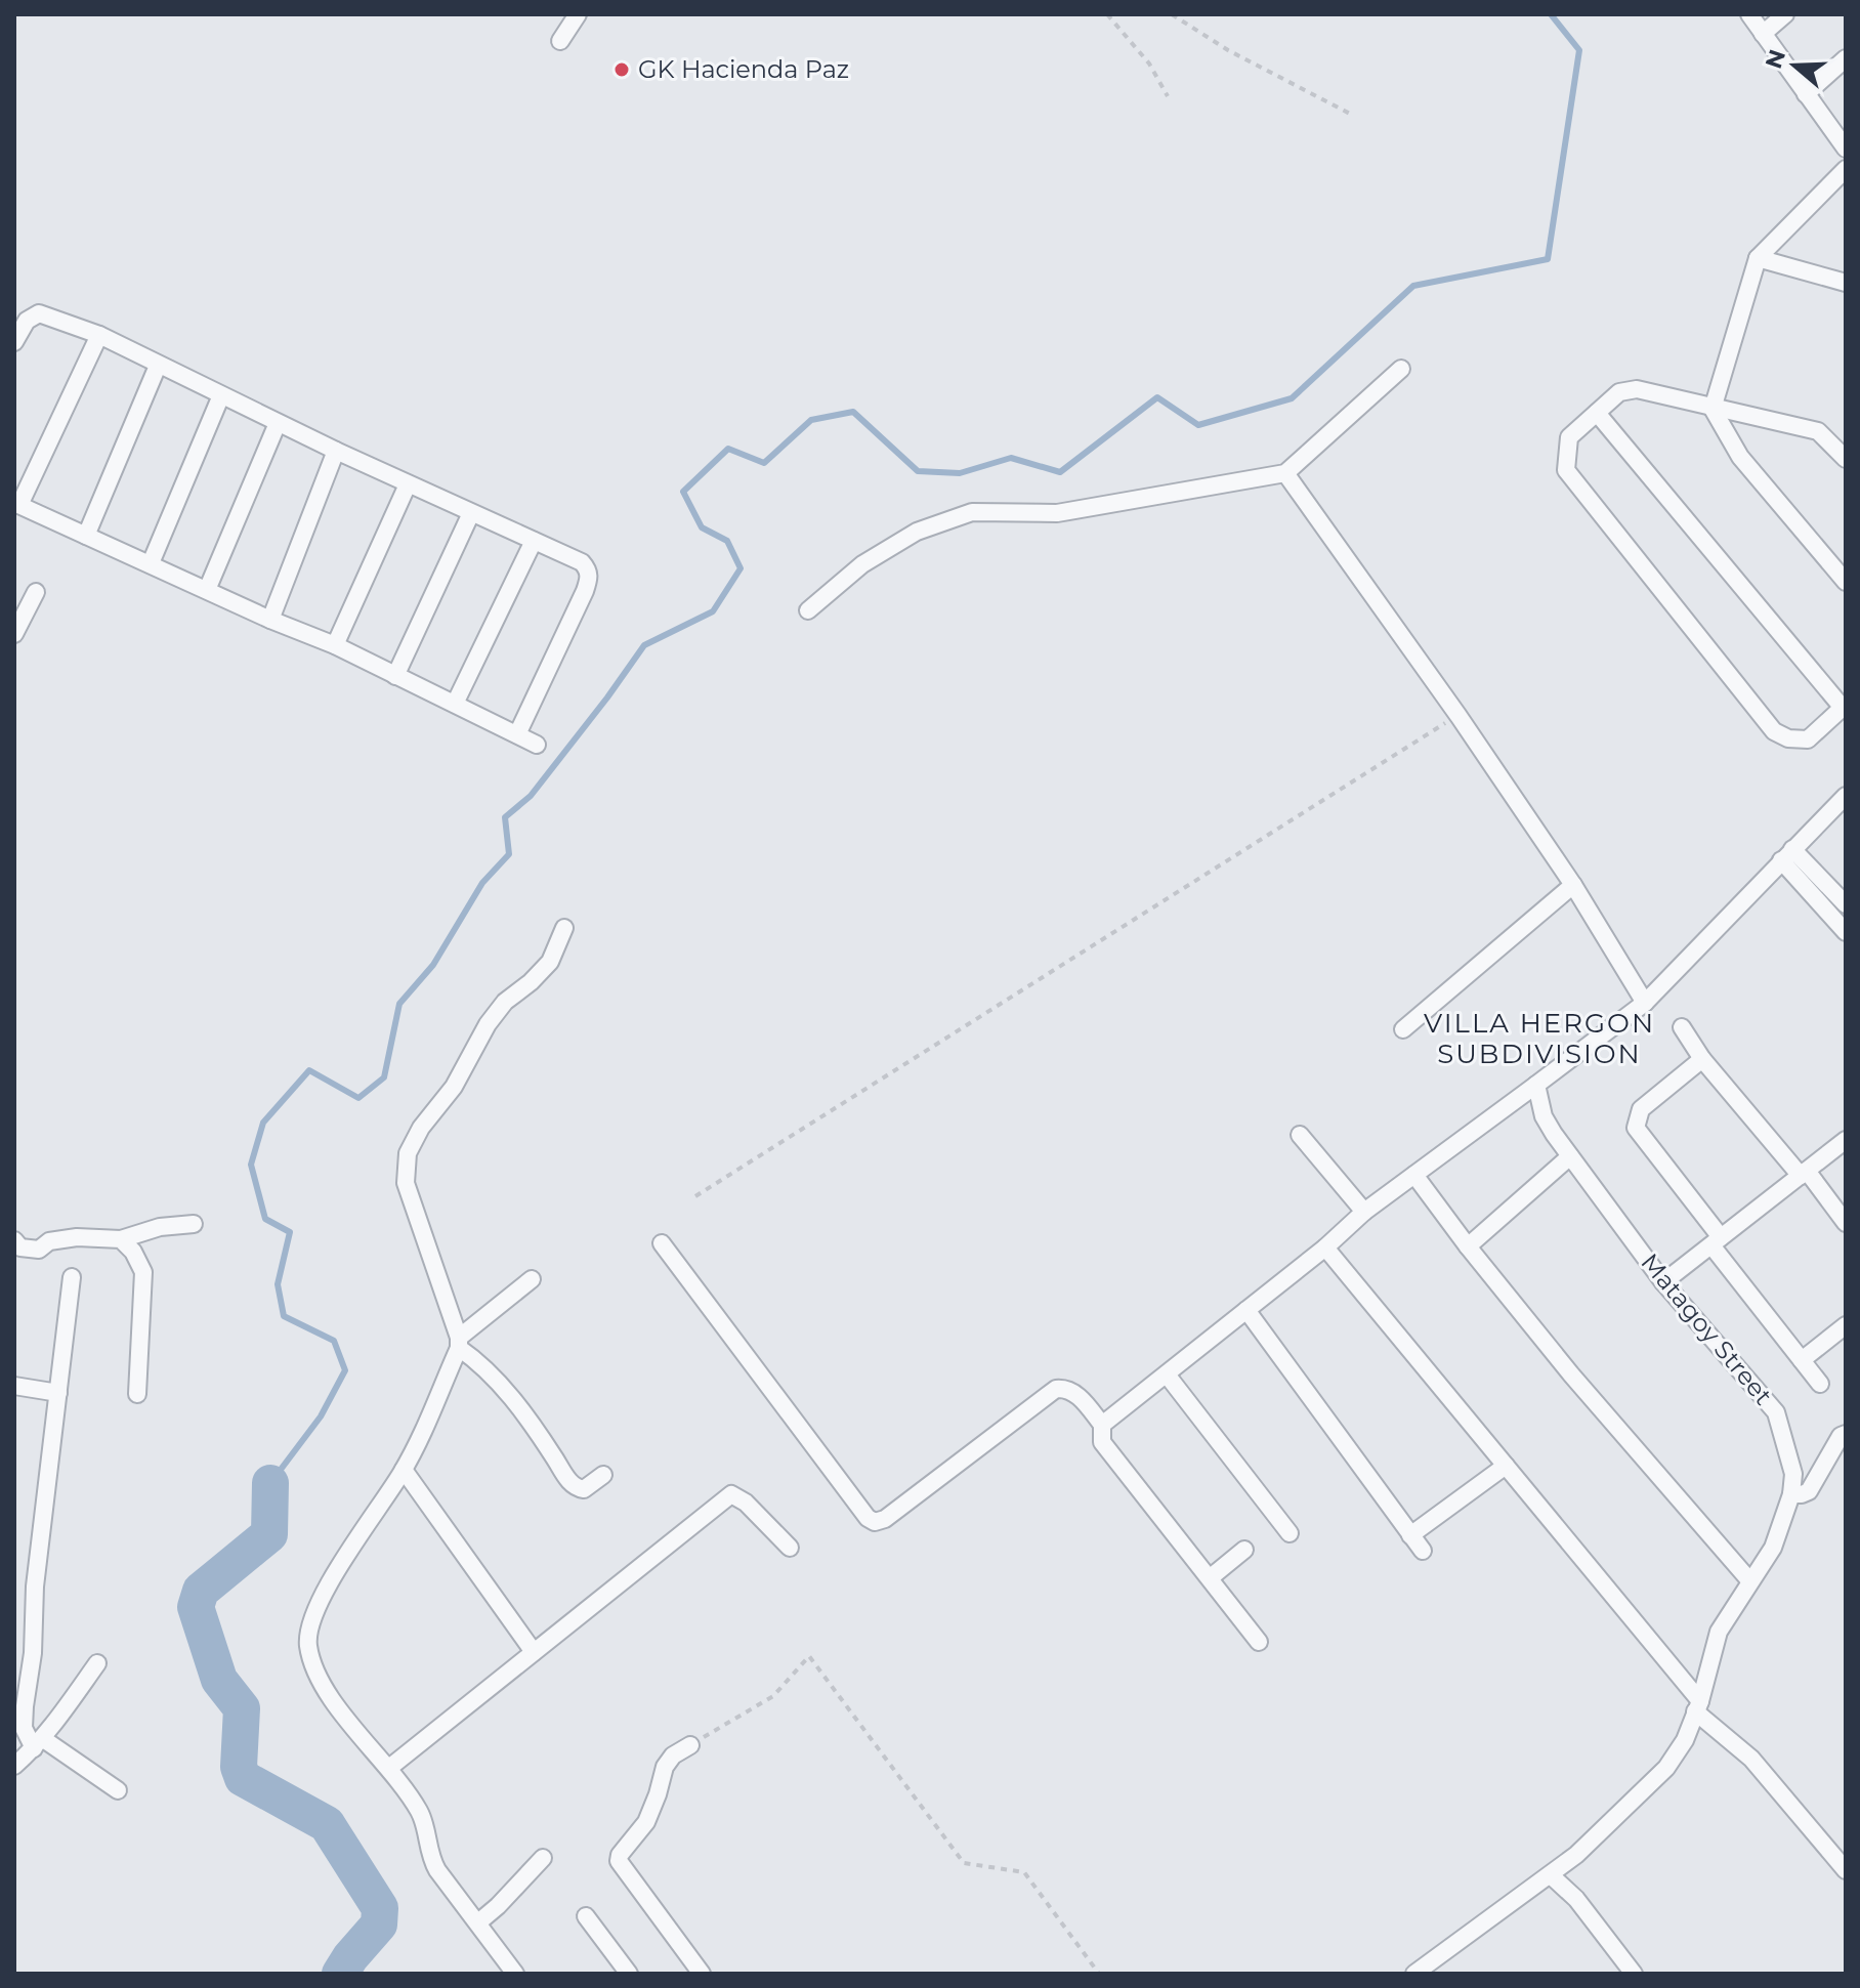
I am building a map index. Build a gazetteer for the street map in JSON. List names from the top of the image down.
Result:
{
  "streets": {
    "street": ["Matagoy Street"]
  },
  "districts": ["VILLA HERGON SUBDIVISION"],
  "places": ["GK Hacienda Paz"],
  "north": "left"
}
